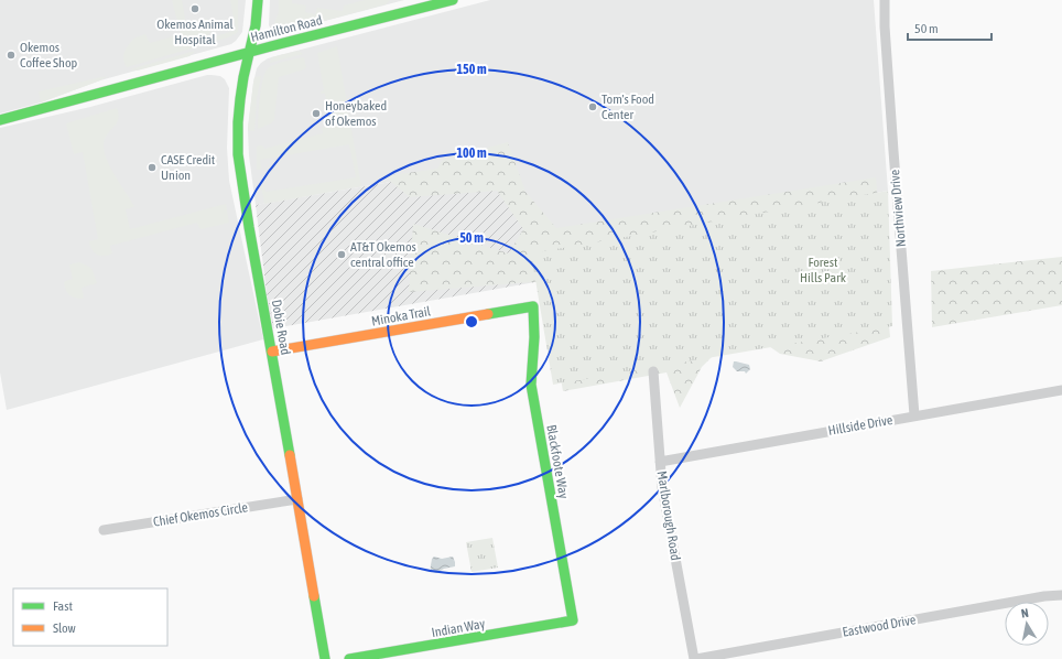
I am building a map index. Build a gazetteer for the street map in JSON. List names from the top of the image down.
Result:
{
  "streets": {
    "street": [
      "Hamilton Road",
      "Northview Drive",
      "Minoka Trail",
      "Dobie Road",
      "Hillside Drive",
      "Blackfoote Way",
      "Chief Okemos Circle",
      "Marlborough Road",
      "Eastwood Drive",
      "Indian Way"
    ]
  },
  "crossings": [
    ["Hamilton Road", "Dobie Road"],
    ["Northview Drive", "Hillside Drive"],
    ["Minoka Trail", "Dobie Road"],
    ["Minoka Trail", "Blackfoote Way"],
    ["Dobie Road", "Chief Okemos Circle"],
    ["Hillside Drive", "Marlborough Road"],
    ["Blackfoote Way", "Indian Way"],
    ["Marlborough Road", "Eastwood Drive"]
  ],
  "parks": ["Forest Hills Park"],
  "places": [
    "Okemos Animal Hospital",
    "Okemos Coffee Shop",
    "Tom's Food Center",
    "Honeybaked of Okemos",
    "CASE Credit Union",
    "AT&T Okemos central office"
  ],
  "legend": ["Fast", "Slow"],
  "scale_bar": "50 m",
  "north": "top",
  "rings": ["150 m", "100 m", "50 m"]
}
